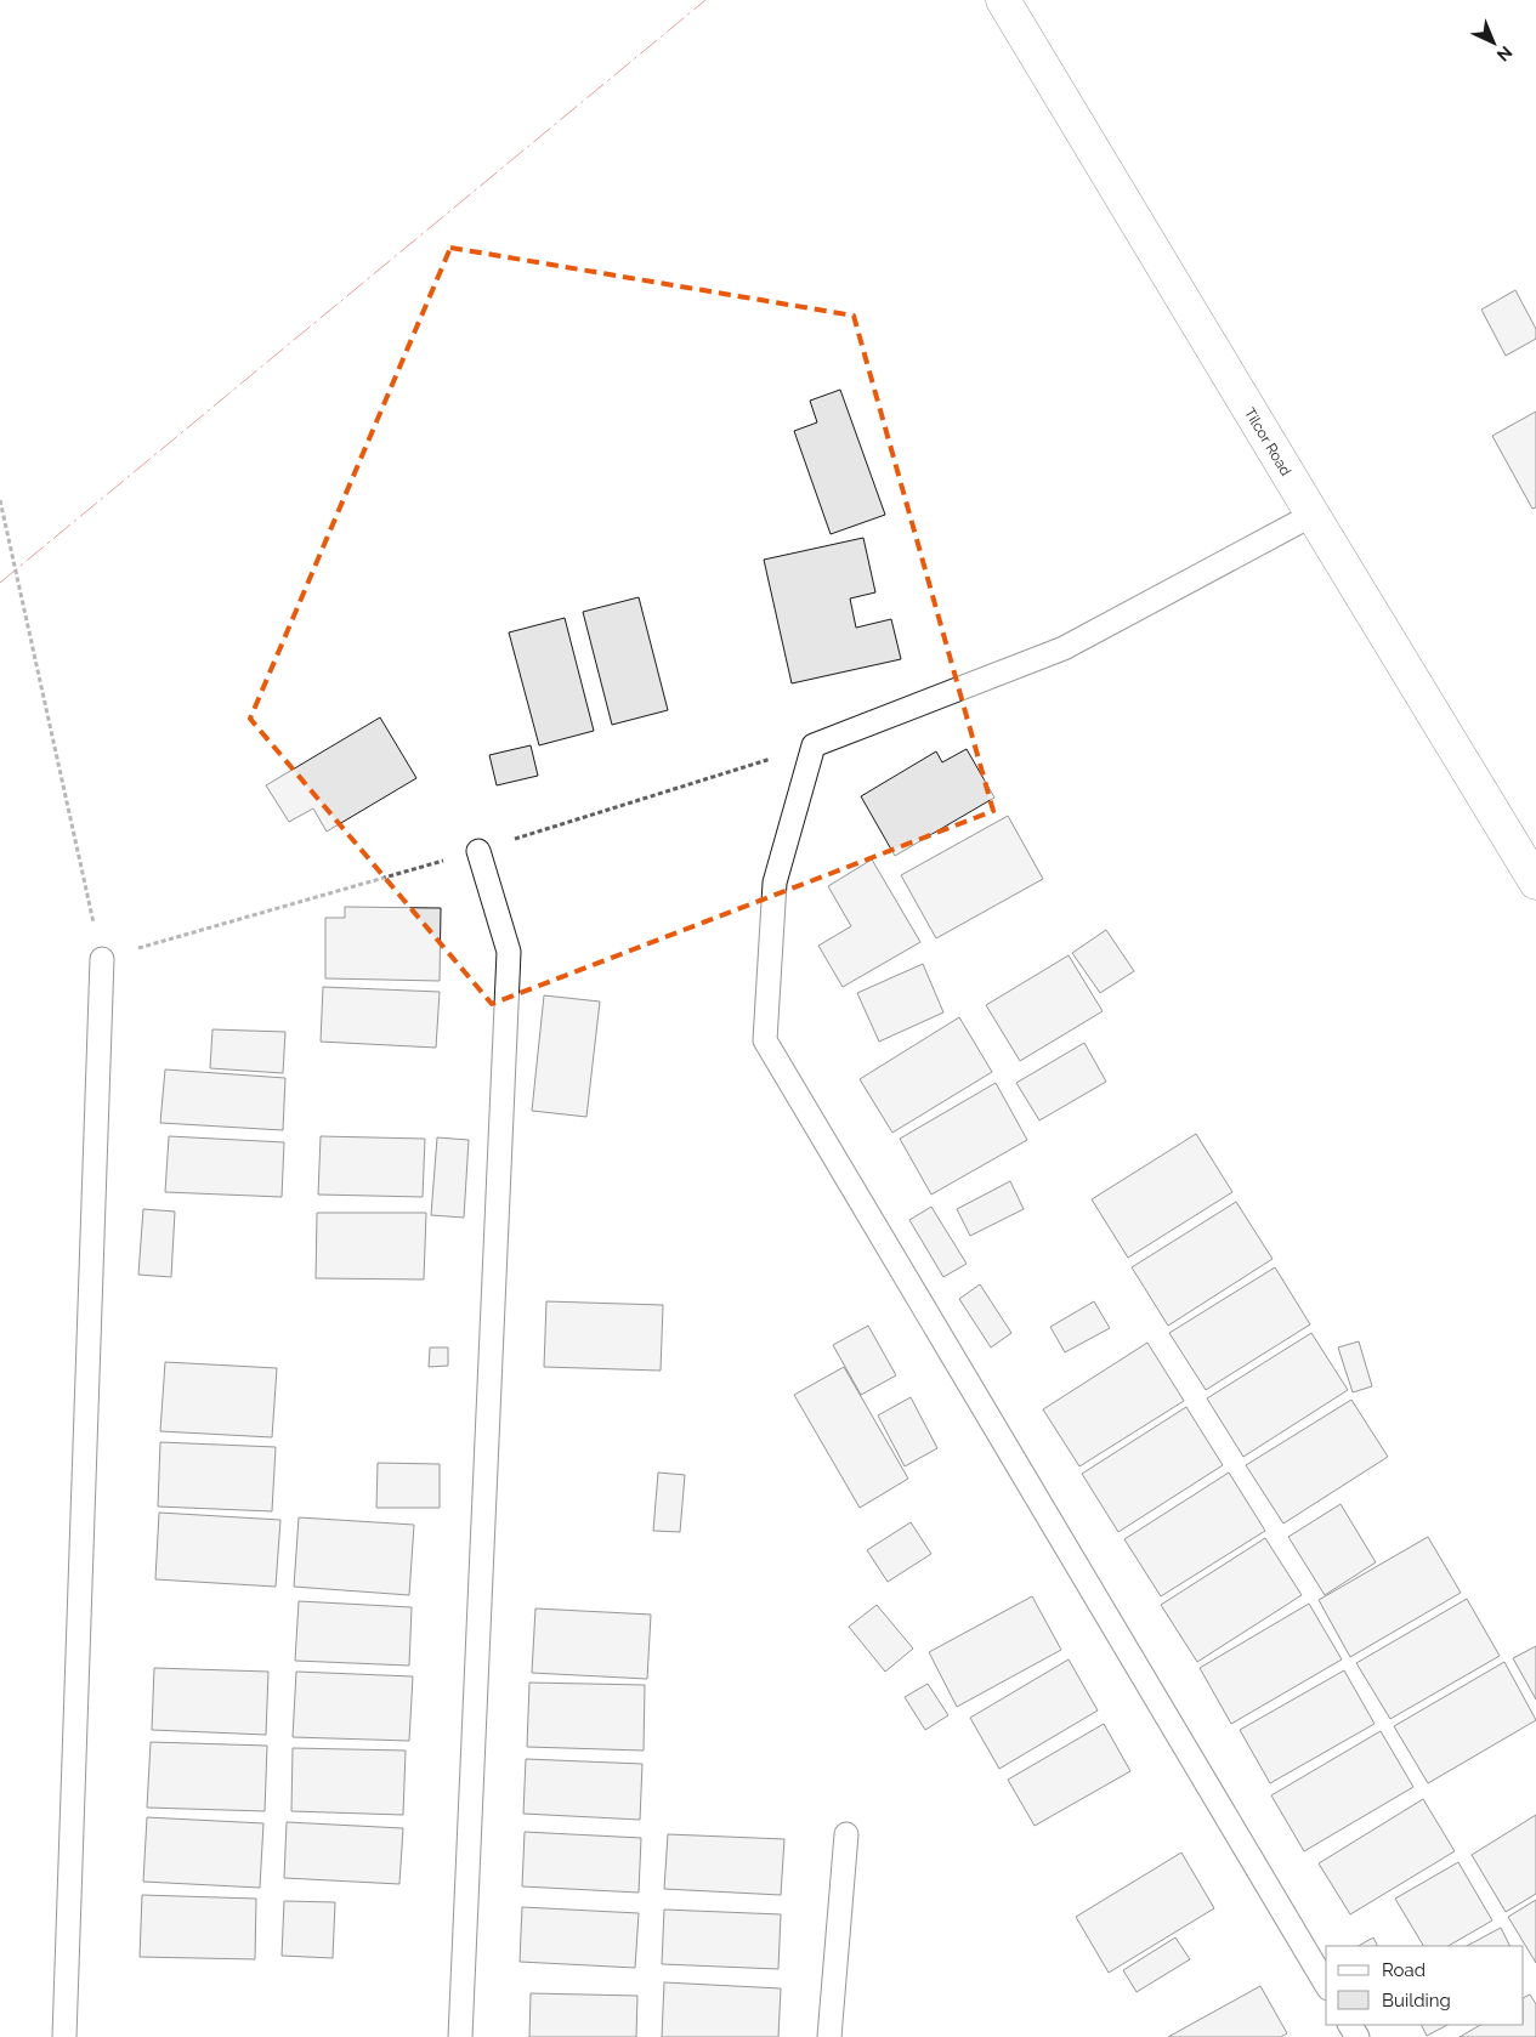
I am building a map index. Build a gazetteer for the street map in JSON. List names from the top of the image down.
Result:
{
  "streets": {
    "street": ["Tilcor Road"]
  },
  "legend": ["Road", "Building"],
  "north": "bottom right"
}
